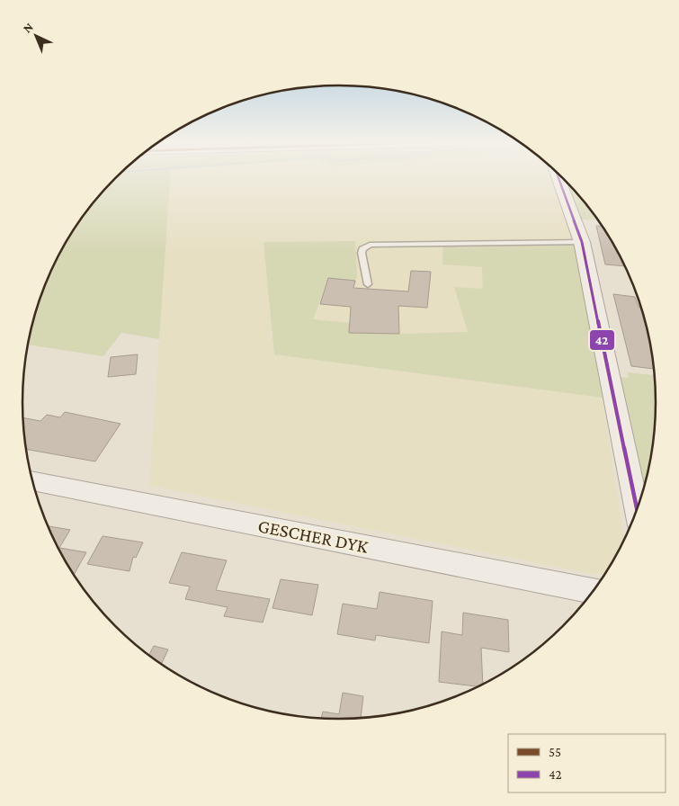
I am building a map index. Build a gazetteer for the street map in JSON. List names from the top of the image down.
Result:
{
  "streets": {
    "street": ["GESCHER DYK"]
  },
  "lines": ["transit line 42"],
  "legend": ["55", "42"],
  "north": "top left"
}
